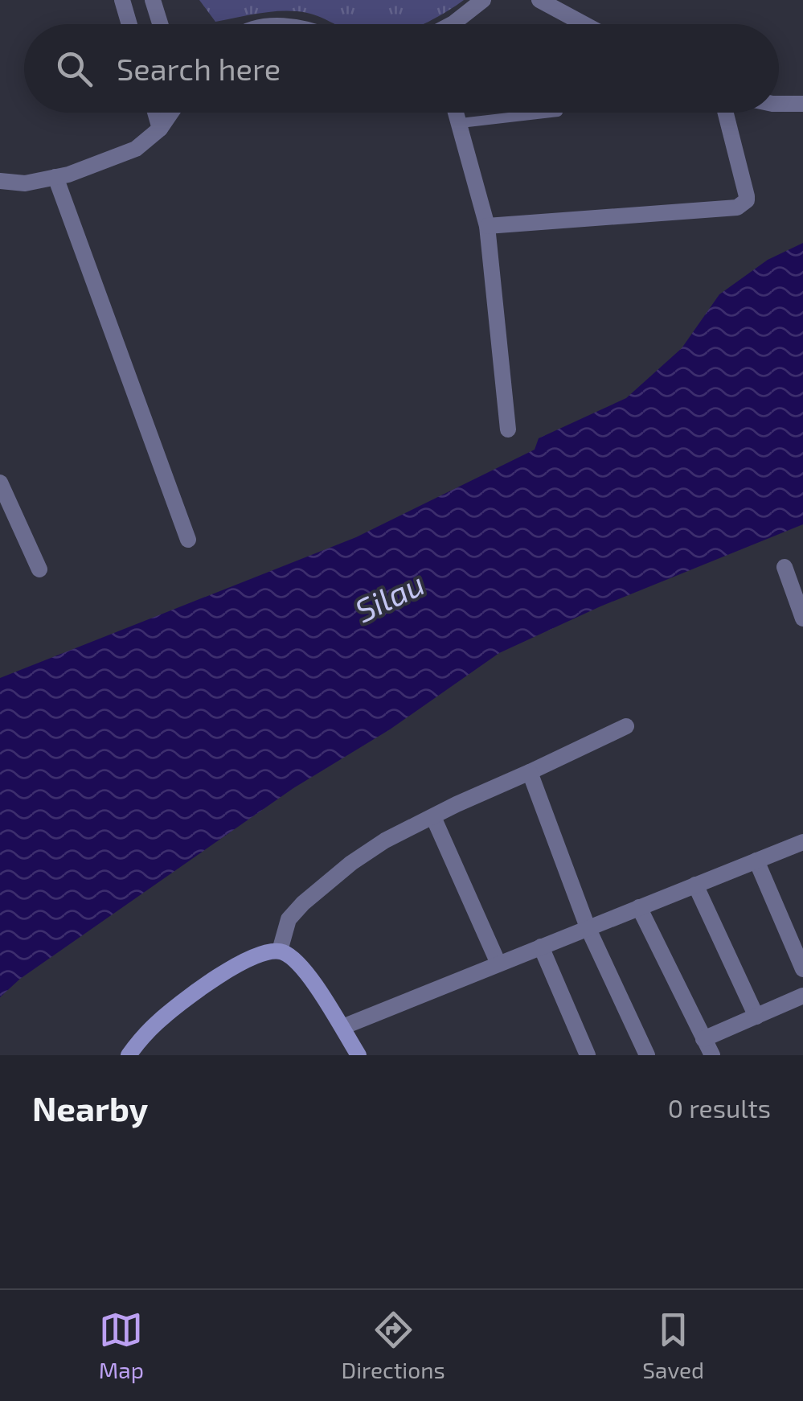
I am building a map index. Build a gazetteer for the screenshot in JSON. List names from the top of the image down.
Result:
{
  "water": ["Silau"],
  "page": {
    "search": "Search here",
    "heading": ["Nearby", "0 results"],
    "nav": ["Map", "Directions", "Saved"]
  }
}
